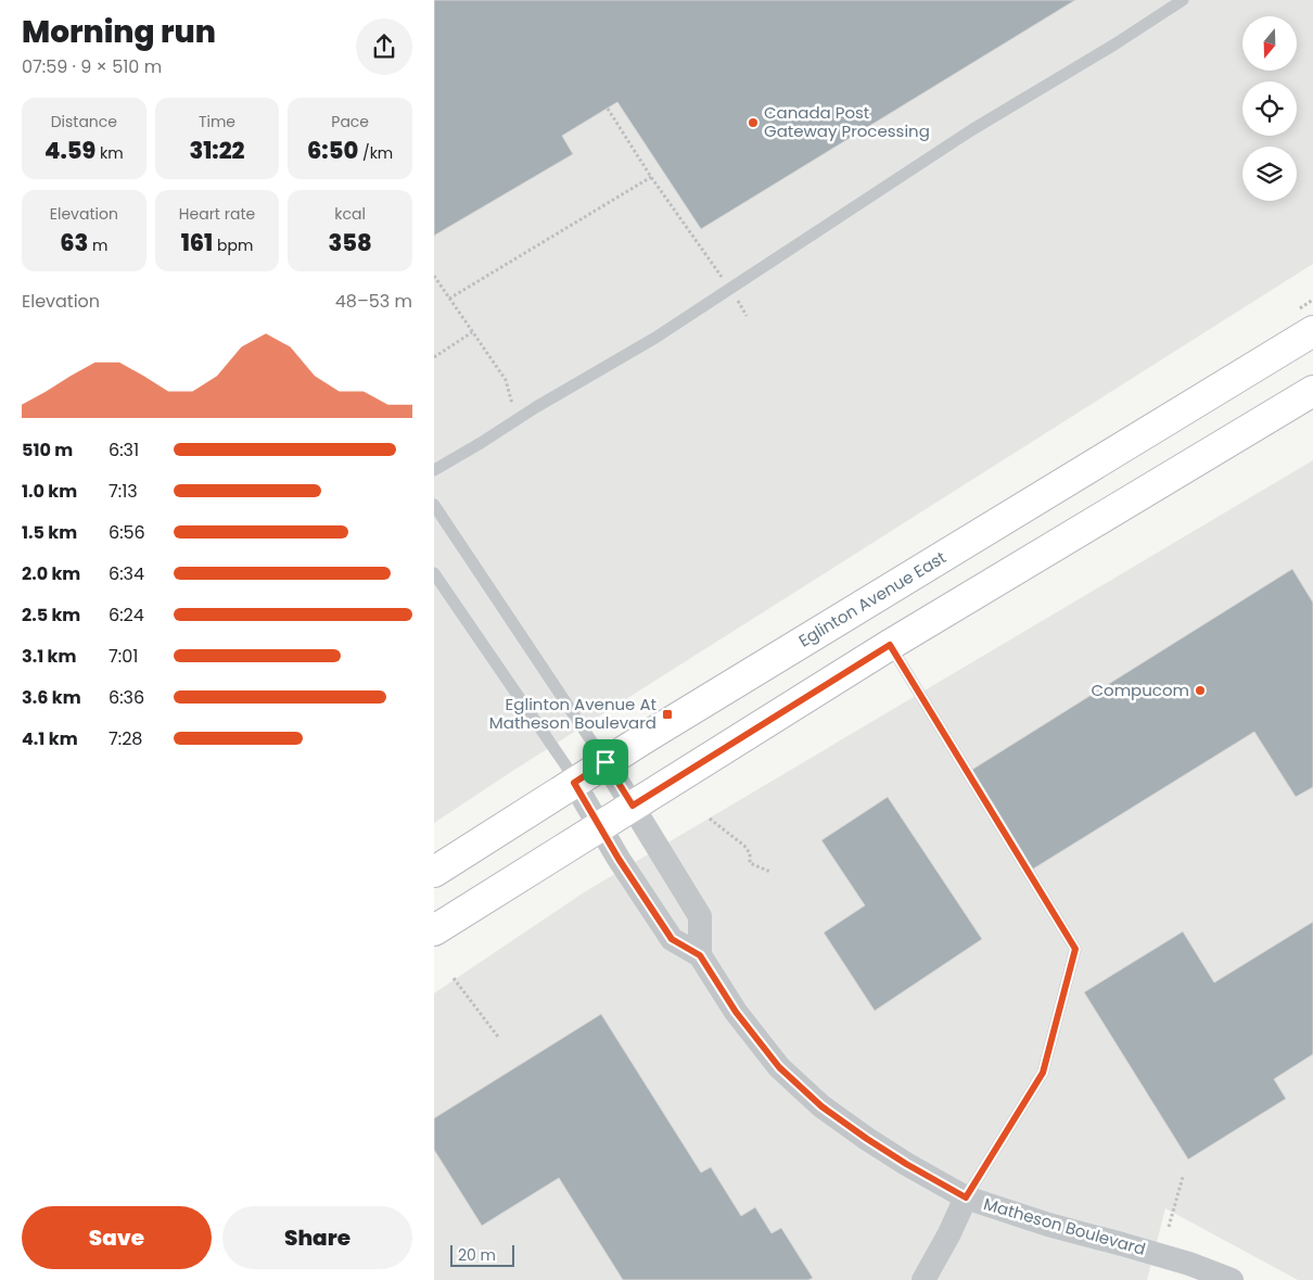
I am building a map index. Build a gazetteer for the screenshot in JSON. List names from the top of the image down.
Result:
{
  "streets": {
    "main road": ["Eglinton Avenue East"],
    "street": ["Matheson Boulevard"]
  },
  "crossings": [
    ["Eglinton Avenue East", "Matheson Boulevard"]
  ],
  "places": {
    "other": ["Canada Post Gateway Processing", "Compucom"],
    "transit": ["Eglinton Avenue At Matheson Boulevard"]
  },
  "scale_bar": "20 m",
  "north": "bottom",
  "page": {
    "heading": ["Morning run", "07:59 · 9 × 510 m"],
    "stats": [
      ["Distance", "4.59 km"],
      ["Time", "31:22"],
      ["Pace", "6:50 /km"],
      ["Elevation", "63 m"],
      ["Heart rate", "161 bpm"],
      ["kcal", "358"]
    ],
    "chart": ["Elevation", "48–53 m"],
    "list": [
      {
        "name": "510 m",
        "note": "6:31"
      },
      {
        "name": "1.0 km",
        "note": "7:13"
      },
      {
        "name": "1.5 km",
        "note": "6:56"
      },
      {
        "name": "2.0 km",
        "note": "6:34"
      },
      {
        "name": "2.5 km",
        "note": "6:24"
      },
      {
        "name": "3.1 km",
        "note": "7:01"
      },
      {
        "name": "3.6 km",
        "note": "6:36"
      },
      {
        "name": "4.1 km",
        "note": "7:28"
      }
    ],
    "buttons": ["Save", "Share"],
    "scale": "20 m"
  }
}
